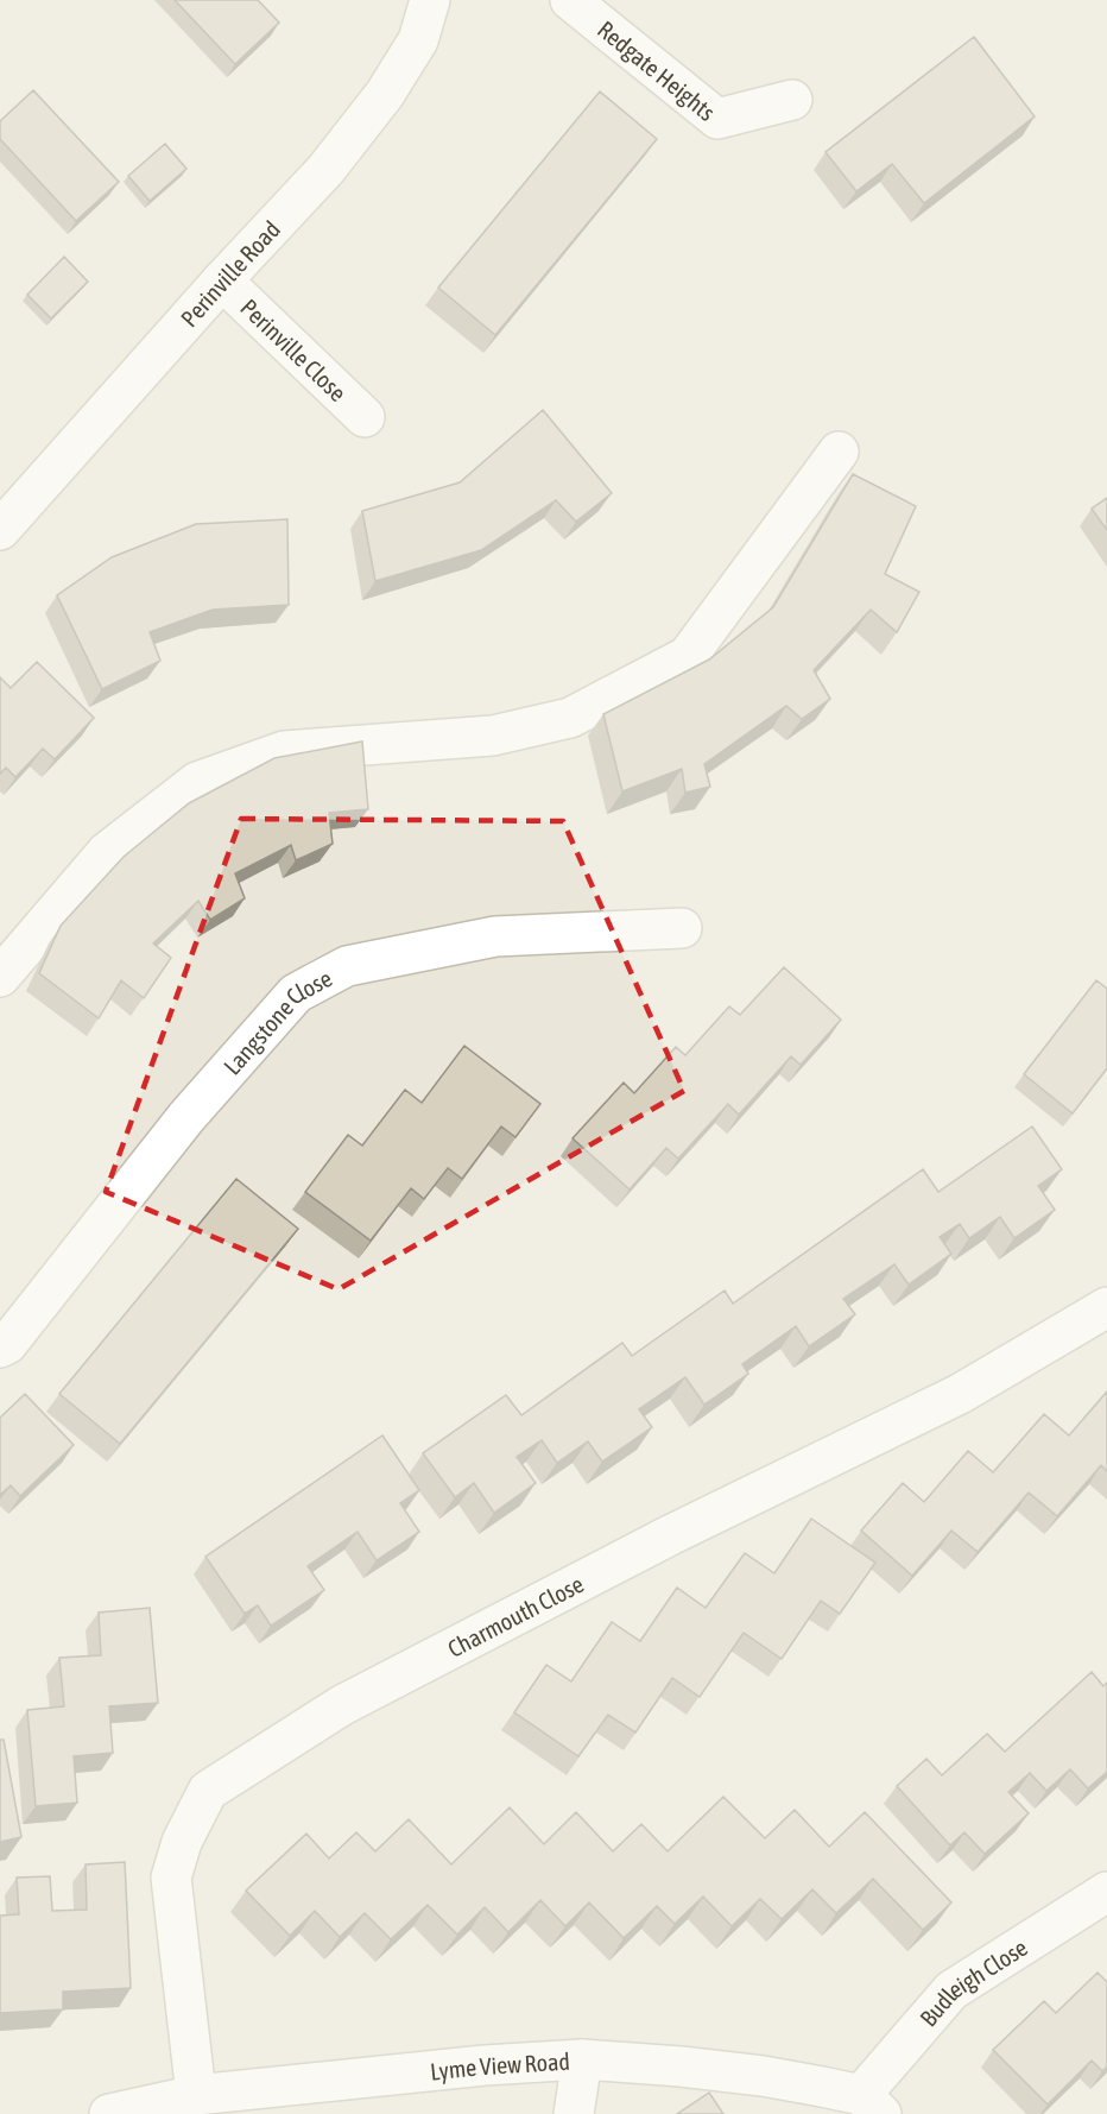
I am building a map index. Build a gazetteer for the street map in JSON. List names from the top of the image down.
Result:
{
  "streets": {
    "street": [
      "Redgate Heights",
      "Perinville Road",
      "Perinville Close",
      "Langstone Close",
      "Charmouth Close",
      "Budleigh Close",
      "Lyme View Road"
    ]
  },
  "crossings": [
    ["Perinville Road", "Perinville Close"],
    ["Charmouth Close", "Lyme View Road"],
    ["Budleigh Close", "Lyme View Road"]
  ]
}
